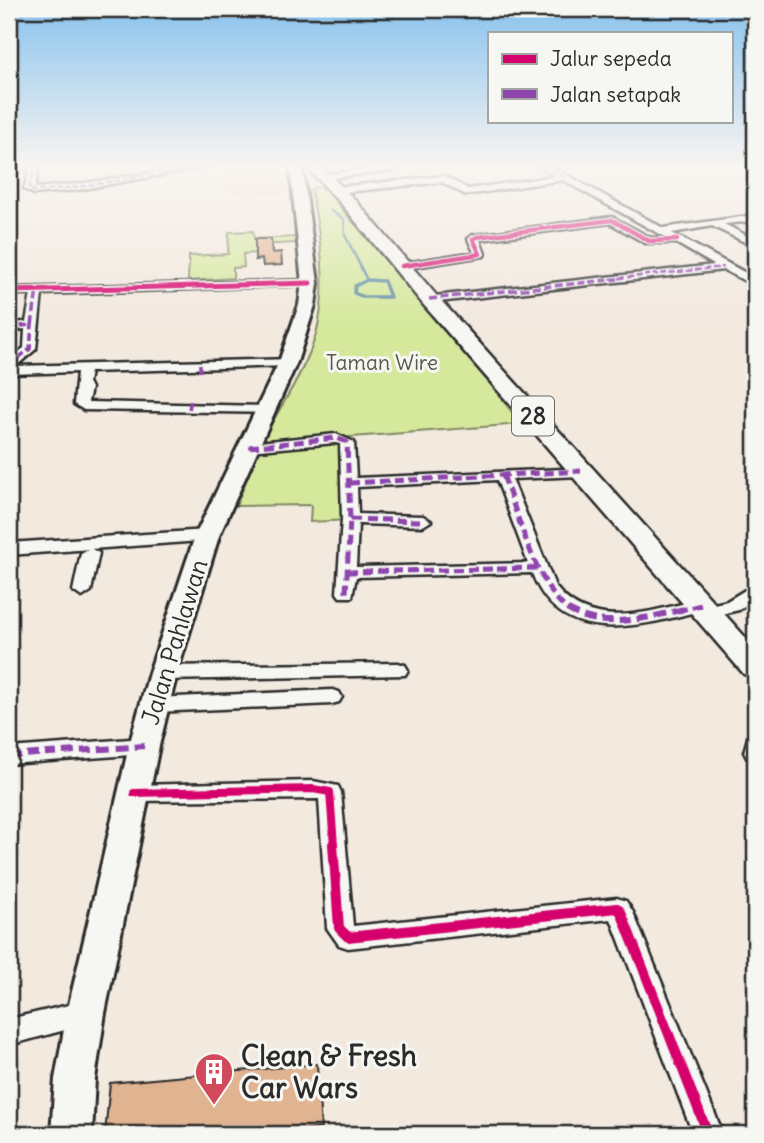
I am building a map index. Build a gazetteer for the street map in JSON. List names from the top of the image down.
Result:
{
  "streets": {
    "highway": ["28"],
    "main road": ["Jalan Pahlawan"]
  },
  "parks": ["Taman Wire"],
  "places": {
    "building": ["Clean & Fresh Car Wars"]
  },
  "legend": ["Jalur sepeda", "Jalan setapak"]
}
